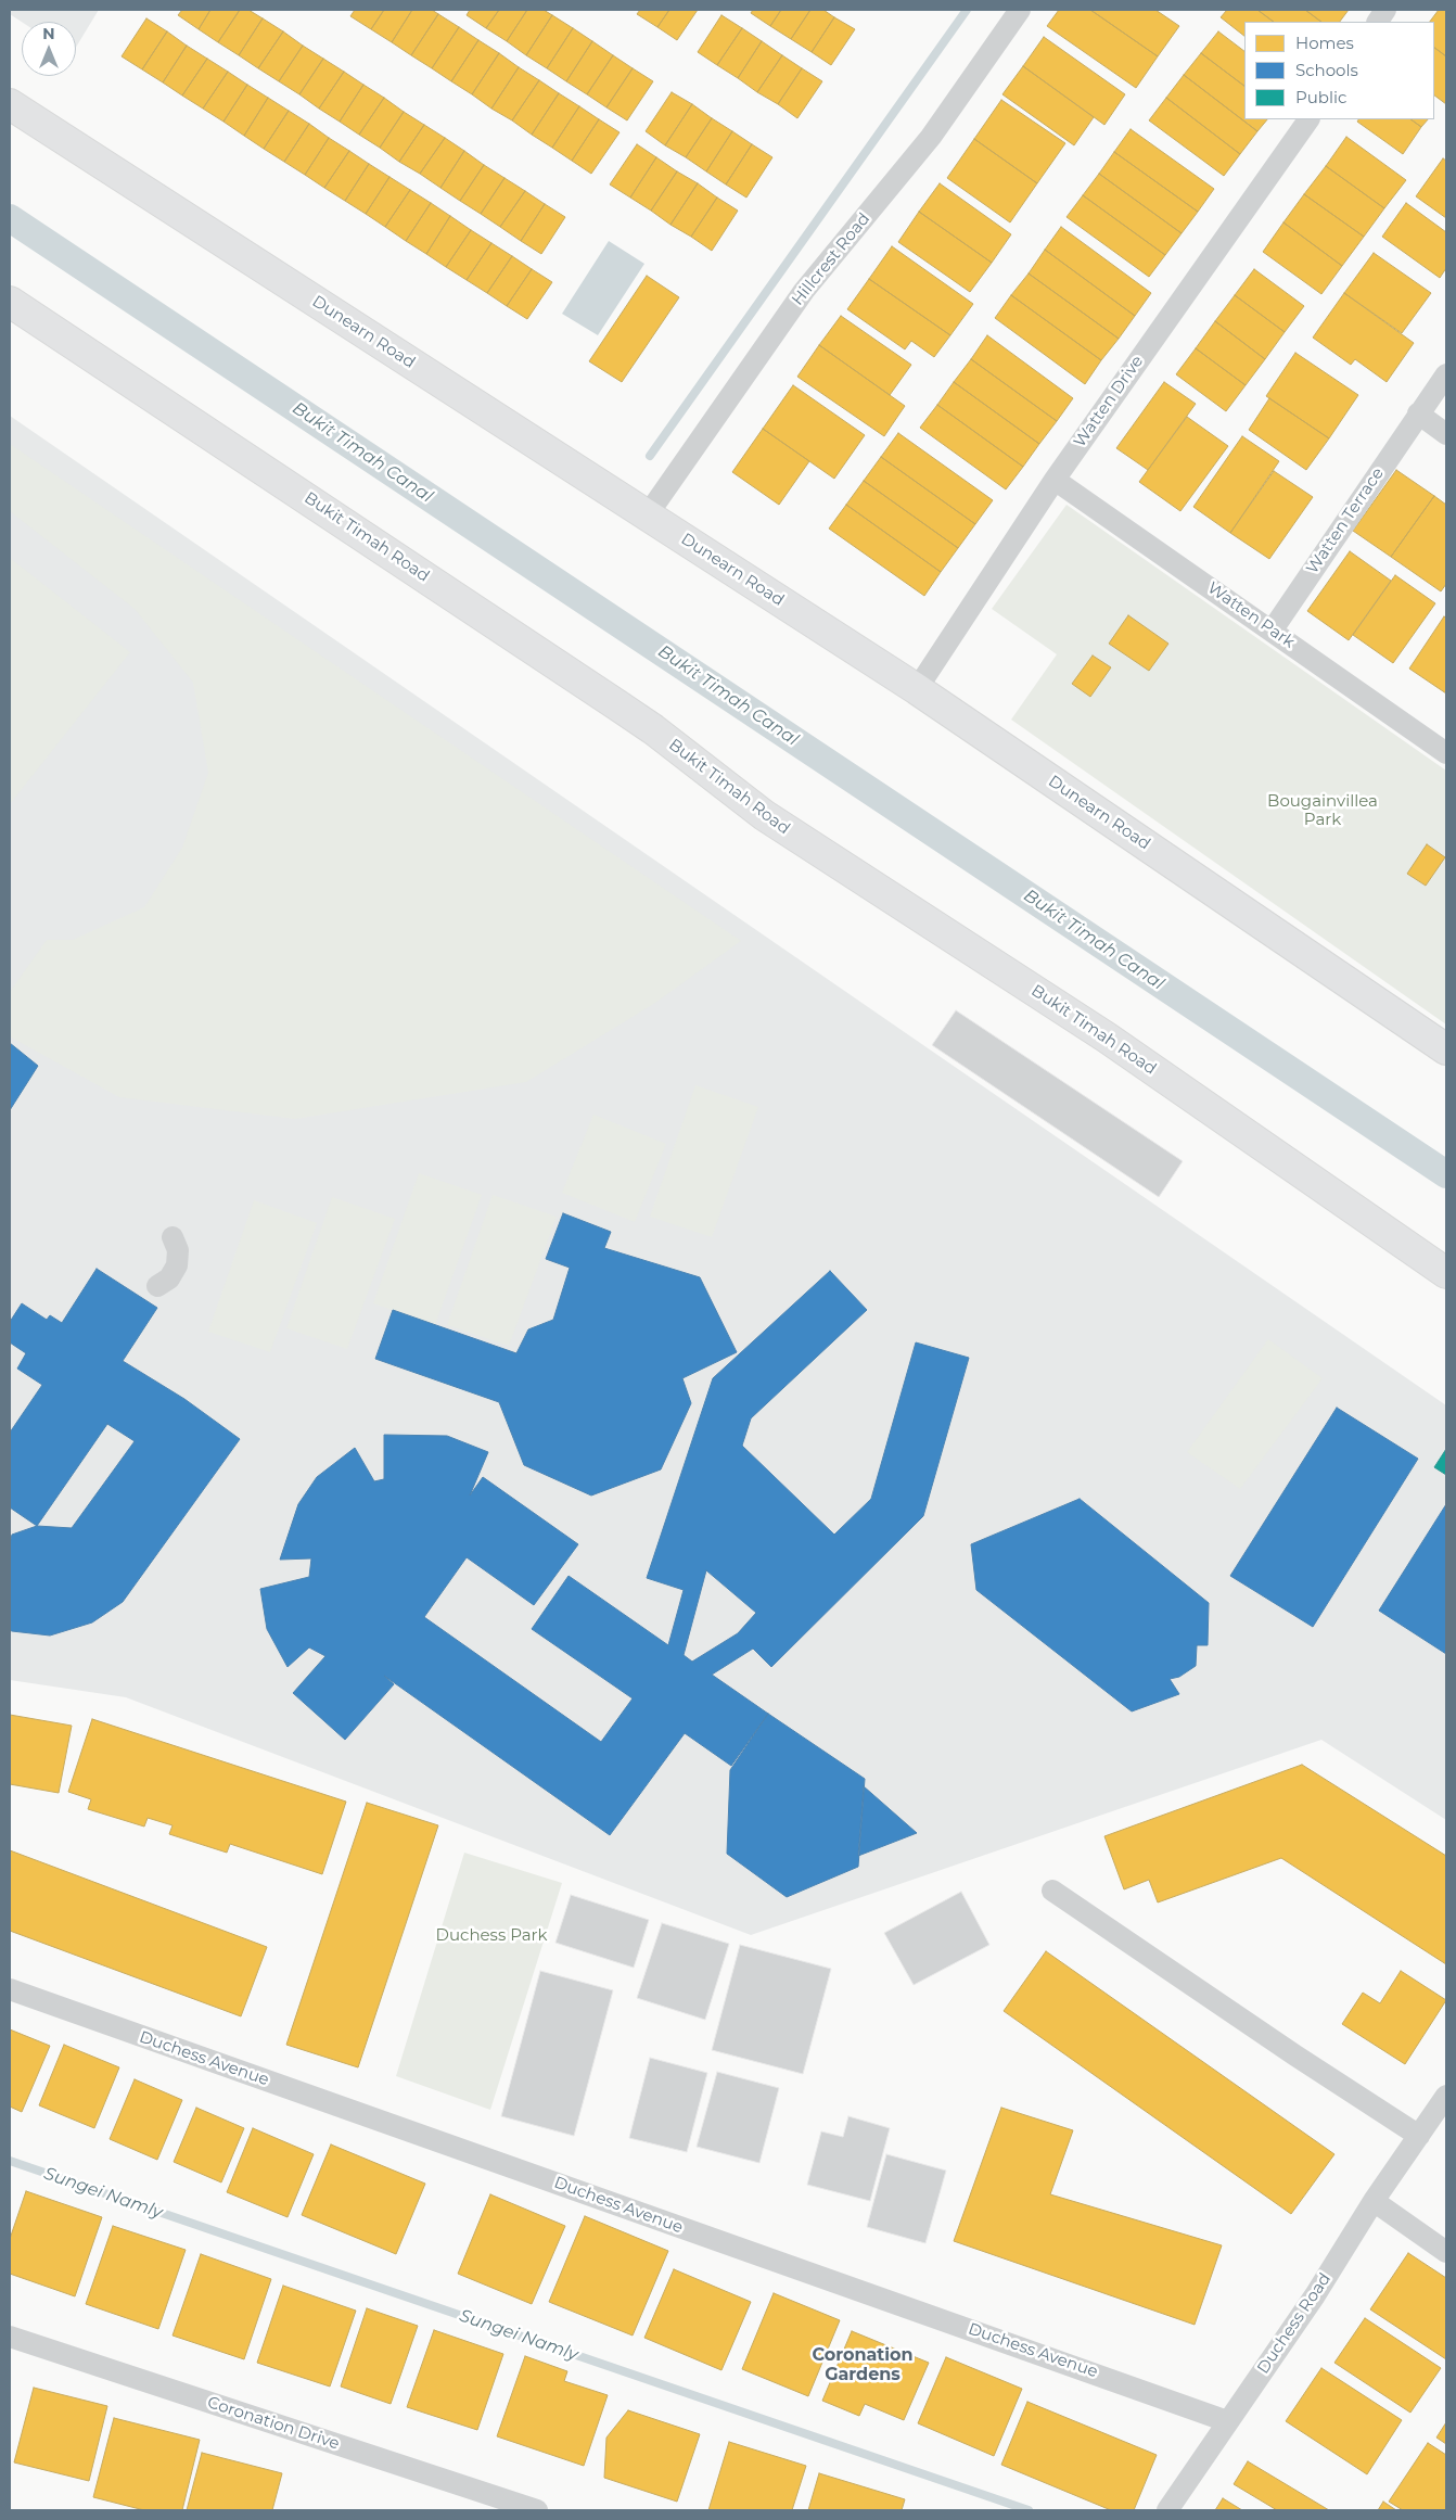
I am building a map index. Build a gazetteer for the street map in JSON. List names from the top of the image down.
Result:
{
  "streets": {
    "highway": ["Dunearn Road", "Bukit Timah Road"],
    "street": [
      "Hillcrest Road",
      "Watten Drive",
      "Watten Terrace",
      "Watten Park",
      "Duchess Avenue",
      "Duchess Road",
      "Coronation Drive"
    ]
  },
  "crossings": [
    ["Hillcrest Road", "Dunearn Road"],
    ["Dunearn Road", "Watten Drive"],
    ["Watten Drive", "Watten Park"],
    ["Watten Terrace", "Watten Park"],
    ["Duchess Avenue", "Duchess Road"]
  ],
  "districts": ["Coronation Gardens"],
  "water": ["Bukit Timah Canal", "Sungei Namly"],
  "parks": ["Bougainvillea Park", "Duchess Park"],
  "legend": ["Homes", "Schools", "Public"],
  "north": "top"
}
